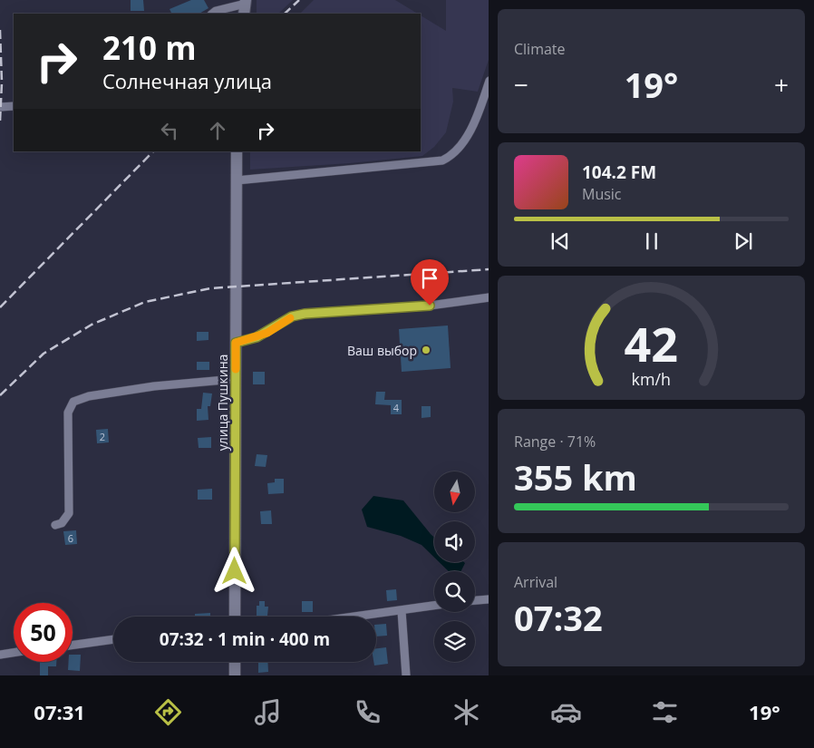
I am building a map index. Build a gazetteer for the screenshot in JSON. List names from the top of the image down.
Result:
{
  "streets": {
    "main road": ["улица Пушкина"]
  },
  "places": ["Ваш выбор"],
  "house_numbers": ["4", "2", "6"],
  "north": "bottom",
  "page": {
    "tile": [
      "Climate",
      ["Range · 71%", "355 km"],
      ["Arrival", "07:32"]
    ],
    "turn": ["210 m", "Солнечная улица"],
    "heat": ["−", "19°", "+"],
    "song": ["104.2 FM", "Music"],
    "limit": "50",
    "trip": "07:32 · 1 min · 400 m",
    "tabs": ["07:31", "19°"],
    "gauge": ["42", "km/h"]
  }
}
